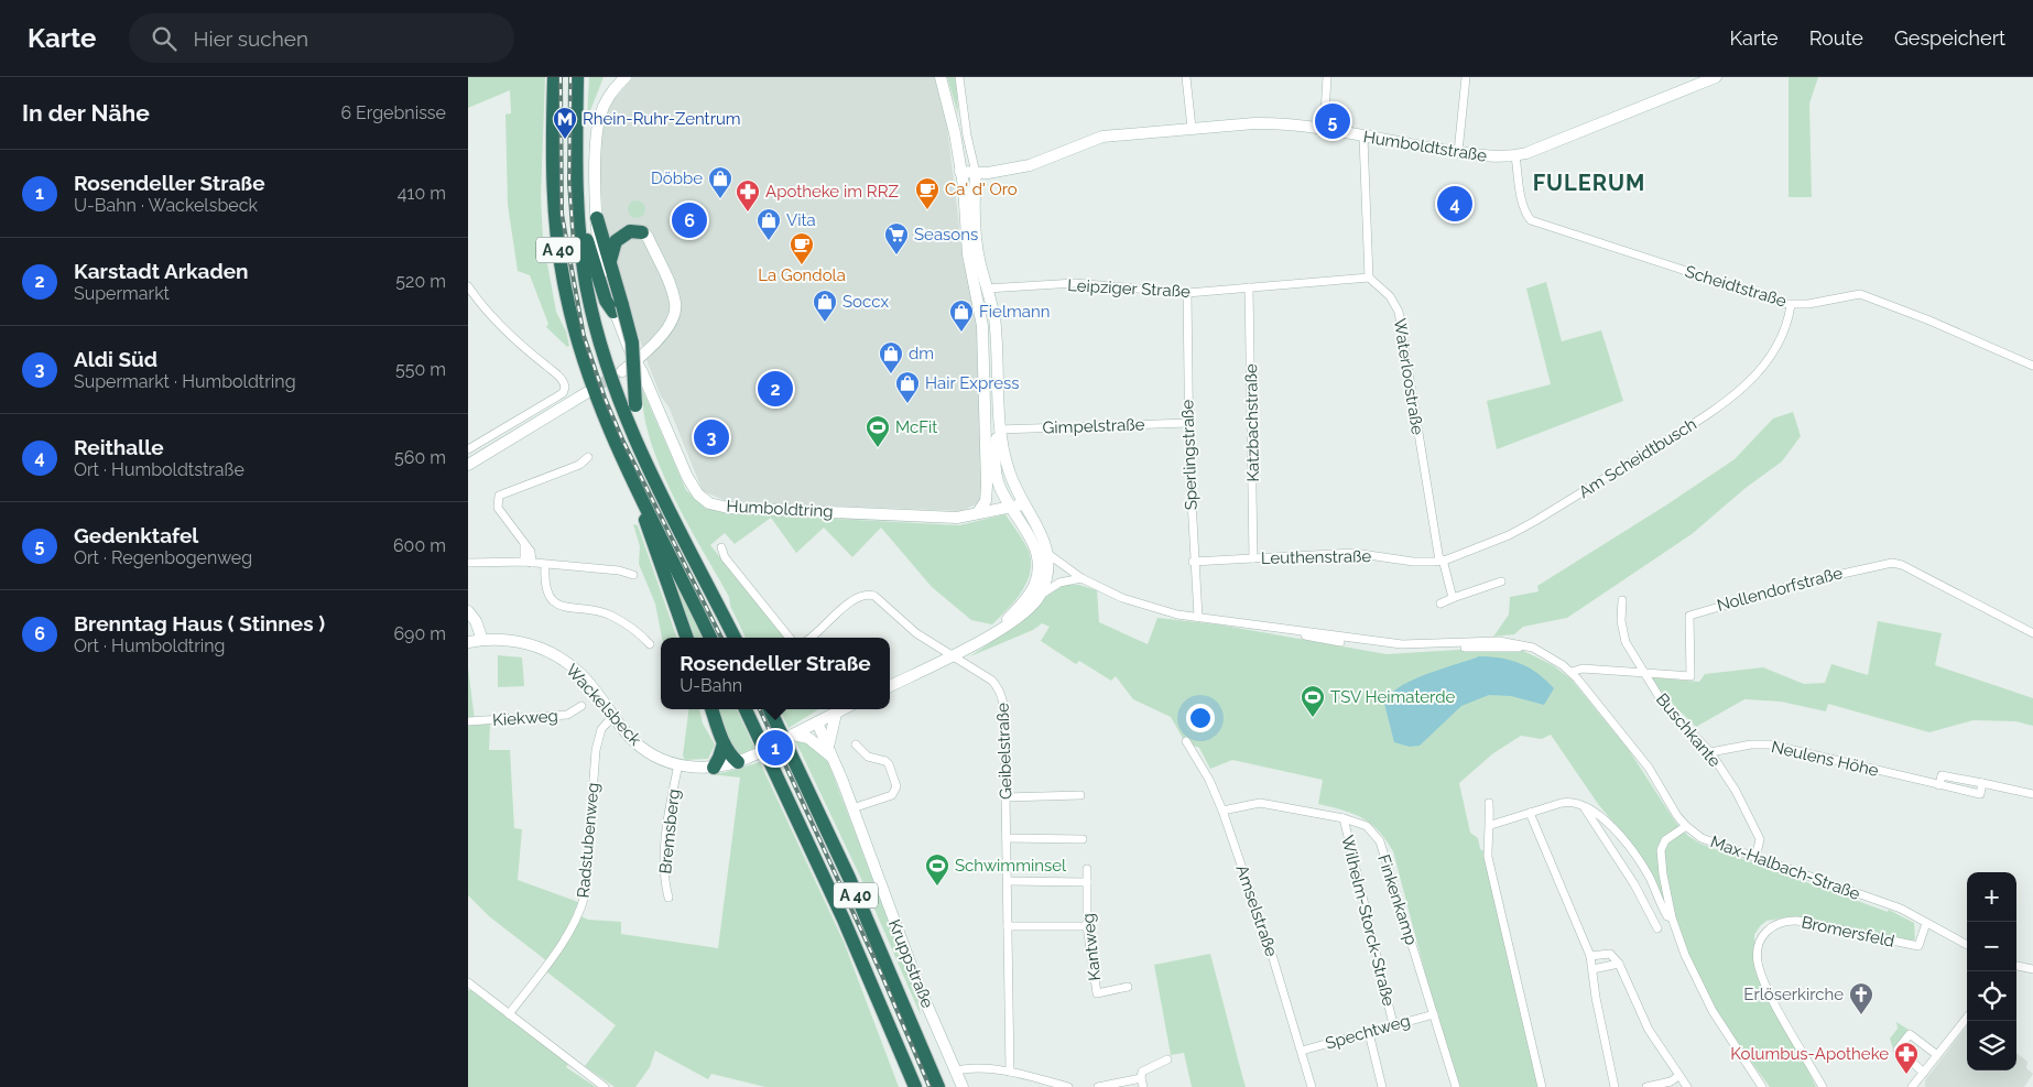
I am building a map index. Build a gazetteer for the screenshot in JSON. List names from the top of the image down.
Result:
{
  "streets": {
    "highway": ["A 40"],
    "street": [
      "Humboldtstraße",
      "Scheidtstraße",
      "Leipziger Straße",
      "Waterloostraße",
      "Katzbachstraße",
      "Gimpelstraße",
      "Sperlingstraße",
      "Am Scheidtbusch",
      "Humboldtring",
      "Leuthenstraße",
      "Nollendorfstraße",
      "Wackelsbeck",
      "Kiekweg",
      "Buschkante",
      "Geibelstraße",
      "Neulens Höhe",
      "Bremsberg",
      "Radstubenweg",
      "Max-Halbach-Straße",
      "Finkenkamp",
      "Amselstraße",
      "Wilhelm-Storck-Straße",
      "Bromersfeld",
      "Kantweg",
      "Kruppstraße",
      "Spechtweg"
    ]
  },
  "crossings": [
    ["Humboldtstraße", "Scheidtstraße"],
    ["Humboldtstraße", "Max-Halbach-Straße"],
    ["Scheidtstraße", "Am Scheidtbusch"],
    ["Leipziger Straße", "Waterloostraße"],
    ["Leipziger Straße", "Katzbachstraße"],
    ["Leipziger Straße", "Sperlingstraße"],
    ["Leipziger Straße", "Max-Halbach-Straße"],
    ["Waterloostraße", "Am Scheidtbusch"],
    ["Waterloostraße", "Leuthenstraße"],
    ["Katzbachstraße", "Leuthenstraße"],
    ["Gimpelstraße", "Sperlingstraße"],
    ["Gimpelstraße", "Max-Halbach-Straße"],
    ["Sperlingstraße", "Leuthenstraße"],
    ["Sperlingstraße", "Max-Halbach-Straße"],
    ["Am Scheidtbusch", "Leuthenstraße"],
    ["Humboldtring", "Max-Halbach-Straße"],
    ["Nollendorfstraße", "Buschkante"],
    ["Nollendorfstraße", "Max-Halbach-Straße"],
    ["Wackelsbeck", "Bremsberg"],
    ["Wackelsbeck", "Radstubenweg"],
    ["Buschkante", "Neulens Höhe"],
    ["Buschkante", "Max-Halbach-Straße"],
    ["Max-Halbach-Straße", "Bromersfeld"],
    ["Finkenkamp", "Amselstraße"],
    ["Finkenkamp", "Wilhelm-Storck-Straße"],
    ["Finkenkamp", "Spechtweg"],
    ["Amselstraße", "Spechtweg"],
    ["Wilhelm-Storck-Straße", "Spechtweg"]
  ],
  "districts": ["FULERUM"],
  "places": {
    "metro station": ["Rhein-Ruhr-Zentrum"],
    "shop": [
      "Döbbe",
      "Vita",
      "Soccx",
      "Fielmann",
      "dm",
      "Hair Express"
    ],
    "cafe": ["Ca' d' Oro", "La Gondola"],
    "pharmacy": ["Apotheke im RRZ", "Kolumbus-Apotheke"],
    "supermarket": ["Seasons"],
    "sports": ["McFit", "TSV Heimaterde", "Schwimminsel"],
    "church": ["Erlöserkirche"]
  },
  "page": {
    "header": "Karte",
    "search": "Hier suchen",
    "nav": ["Karte", "Route", "Gespeichert"],
    "heading": ["In der Nähe", "6 Ergebnisse"],
    "pins": [
      "5",
      "4",
      "6",
      "2",
      "3",
      "1"
    ],
    "list": [
      {
        "mark": "1",
        "name": "Rosendeller Straße",
        "note": "U-Bahn · Wackelsbeck",
        "value": "410 m"
      },
      {
        "mark": "2",
        "name": "Karstadt Arkaden",
        "note": "Supermarkt",
        "value": "520 m"
      },
      {
        "mark": "3",
        "name": "Aldi Süd",
        "note": "Supermarkt · Humboldtring",
        "value": "550 m"
      },
      {
        "mark": "4",
        "name": "Reithalle",
        "note": "Ort · Humboldtstraße",
        "value": "560 m"
      },
      {
        "mark": "5",
        "name": "Gedenktafel",
        "note": "Ort · Regenbogenweg",
        "value": "600 m"
      },
      {
        "mark": "6",
        "name": "Brenntag Haus ( Stinnes )",
        "note": "Ort · Humboldtring",
        "value": "690 m"
      }
    ],
    "popup": ["Rosendeller Straße", "U-Bahn"],
    "map_buttons": ["+", "−"]
  }
}
